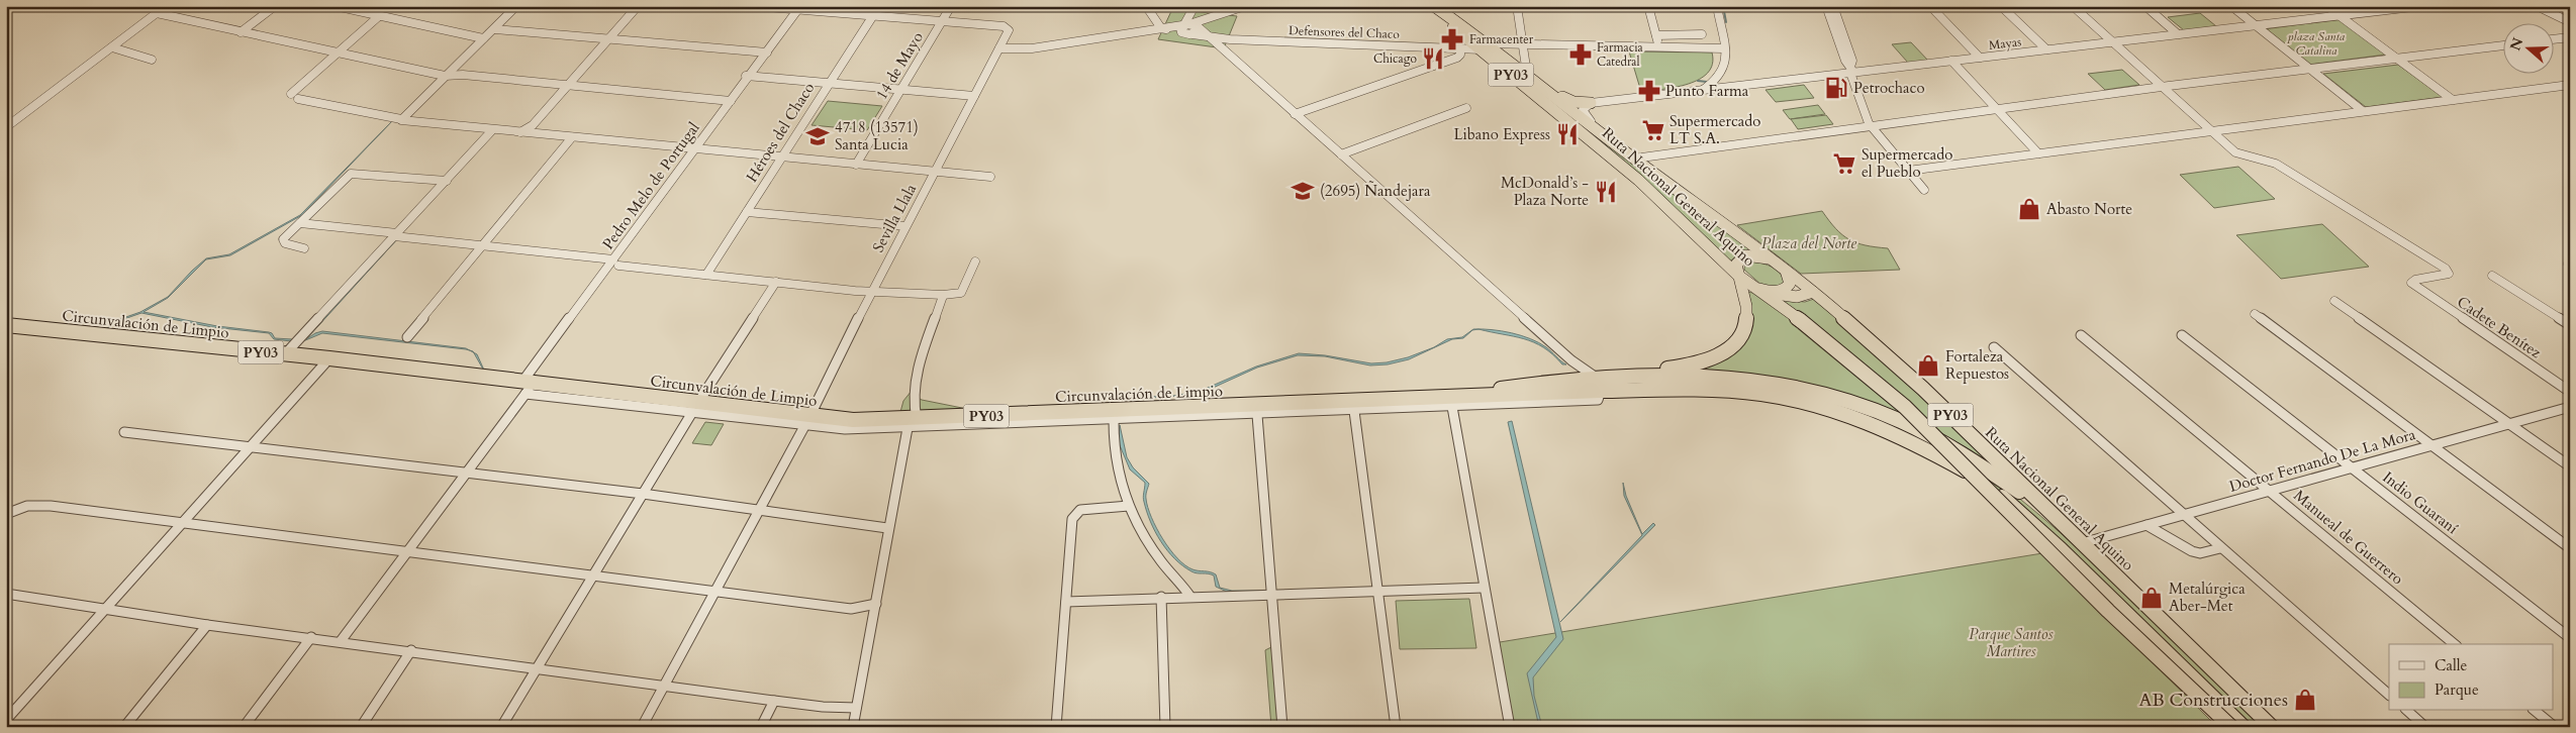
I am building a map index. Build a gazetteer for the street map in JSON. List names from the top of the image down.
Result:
{
  "streets": {
    "highway": ["PY03", "Ruta Nacional General Aquino", "Circunvalación de Limpio"],
    "street": [
      "Defensores del Chaco",
      "Mayas",
      "14 de Mayo",
      "Héroes del Chaco",
      "Pedro Melo de Portugal",
      "Sevilla Llala",
      "Cadete Benítez",
      "Doctor Fernando De La Mora",
      "Indio Guaraní",
      "Manueal de Guerrero"
    ]
  },
  "crossings": [
    ["Defensores del Chaco", "Ruta Nacional General Aquino"],
    ["14 de Mayo", "Sevilla Llala"],
    ["PY03", "Ruta Nacional General Aquino"],
    ["PY03", "Circunvalación de Limpio"],
    ["PY03", "Doctor Fernando De La Mora"],
    ["Pedro Melo de Portugal", "Circunvalación de Limpio"],
    ["Ruta Nacional General Aquino", "Doctor Fernando De La Mora"],
    ["Sevilla Llala", "Circunvalación de Limpio"],
    ["Doctor Fernando De La Mora", "Indio Guaraní"],
    ["Doctor Fernando De La Mora", "Manueal de Guerrero"]
  ],
  "parks": ["plaza Santa Catalina", "Plaza del Norte", "Parque Santos Martires"],
  "places": {
    "pharmacy": ["Farmacenter", "Farmacia Catedral", "Punto Farma"],
    "restaurant": ["Chicago", "Libano Express", "McDonald’s - Plaza Norte"],
    "fuel station": ["Petrochaco"],
    "supermarket": ["Supermercado LT S.A.", "Supermercado el Pueblo"],
    "school or university": ["4718 (13571) Santa Lucia", "(2695) Ñandejara"],
    "shop": [
      "Abasto Norte",
      "Fortaleza Repuestos",
      "Metalúrgica Aber-Met",
      "AB Construcciones"
    ]
  },
  "legend": ["Calle", "Parque"],
  "north": "left"
}
